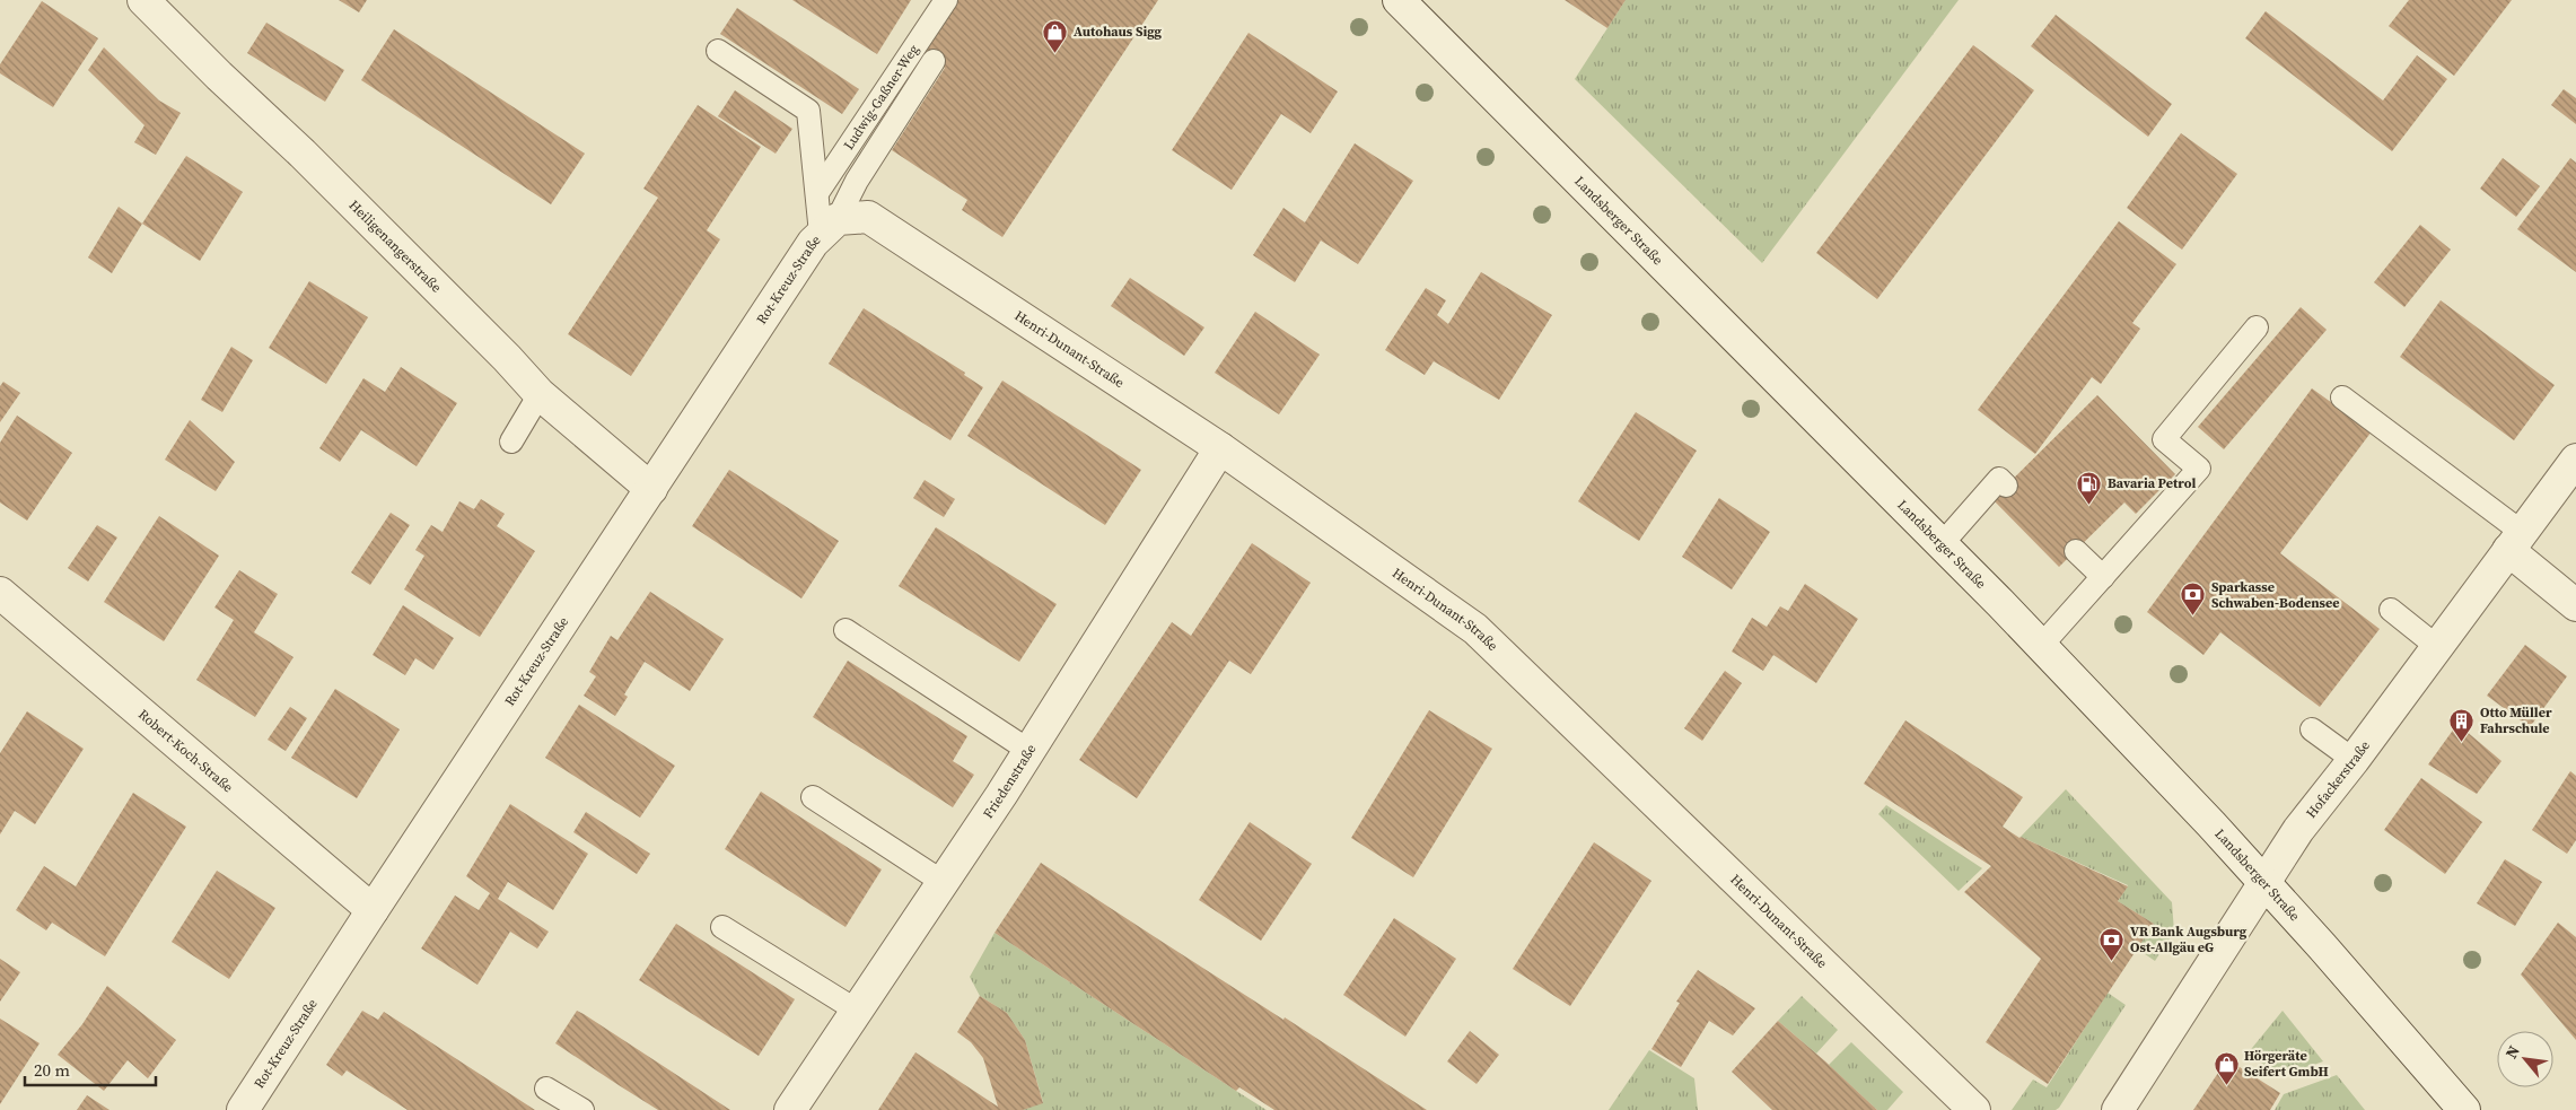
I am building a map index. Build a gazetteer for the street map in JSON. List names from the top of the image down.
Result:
{
  "streets": {
    "street": [
      "Landsberger Straße",
      "Heiligenangerstraße",
      "Rot-Kreuz-Straße",
      "Henri-Dunant-Straße",
      "Robert-Koch-Straße",
      "Hofackerstraße",
      "Friedenstraße"
    ],
    "lane": ["Ludwig-Gaßner-Weg"]
  },
  "crossings": [
    ["Landsberger Straße", "Hofackerstraße"],
    ["Heiligenangerstraße", "Rot-Kreuz-Straße"],
    ["Rot-Kreuz-Straße", "Henri-Dunant-Straße"],
    ["Rot-Kreuz-Straße", "Robert-Koch-Straße"],
    ["Henri-Dunant-Straße", "Friedenstraße"]
  ],
  "places": {
    "shop": ["Autohaus Sigg", "Hörgeräte Seifert GmbH"],
    "fuel station": ["Bavaria Petrol"],
    "bank": ["Sparkasse Schwaben-Bodensee", "VR Bank Augsburg Ost-Allgäu eG"],
    "building": ["Otto Müller Fahrschule"]
  },
  "scale_bar": "20 m",
  "north": "top left"
}
